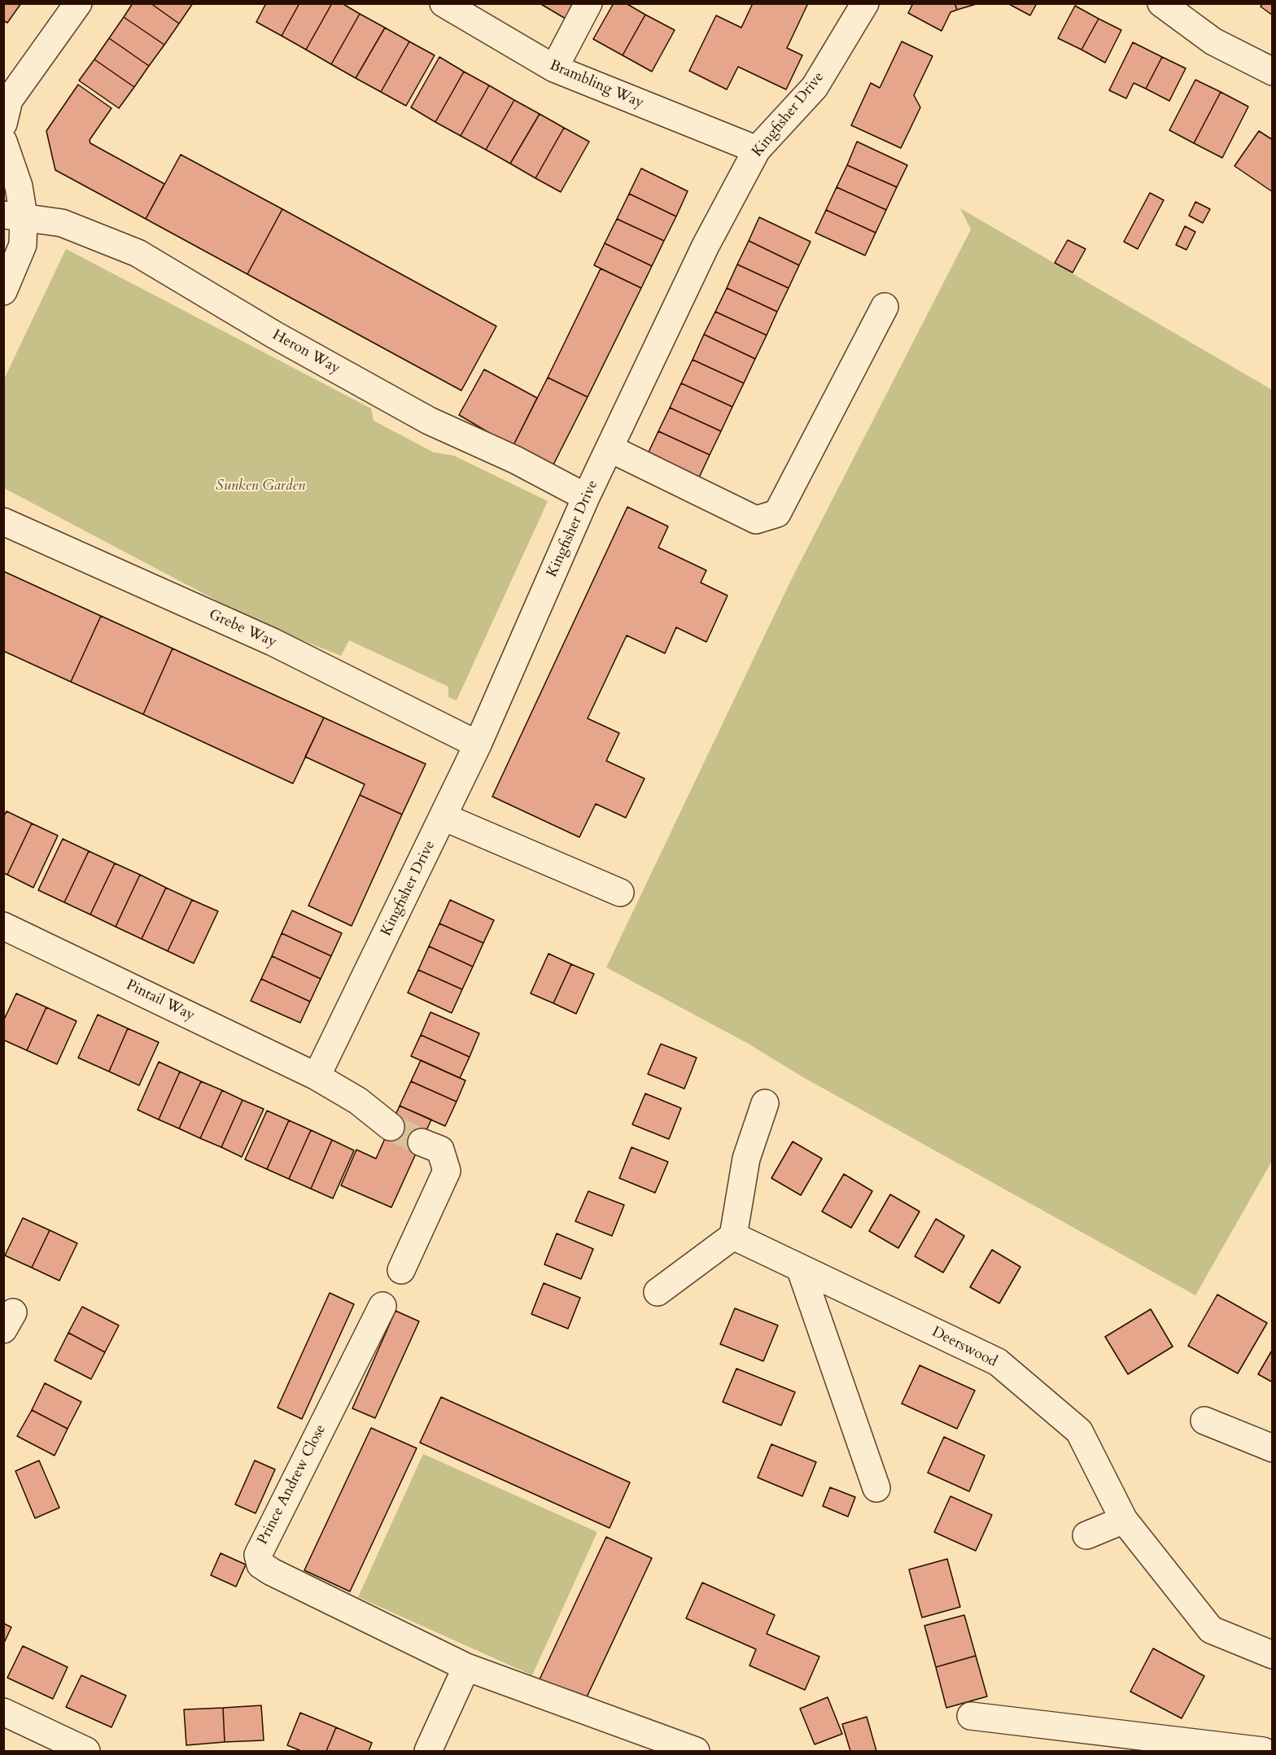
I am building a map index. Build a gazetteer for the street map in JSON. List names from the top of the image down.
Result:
{
  "streets": {
    "street": [
      "Brambling Way",
      "Kingfisher Drive",
      "Heron Way",
      "Grebe Way",
      "Pintail Way",
      "Deerswood",
      "Prince Andrew Close"
    ]
  },
  "crossings": [
    ["Brambling Way", "Kingfisher Drive"],
    ["Kingfisher Drive", "Heron Way"],
    ["Kingfisher Drive", "Grebe Way"],
    ["Kingfisher Drive", "Pintail Way"]
  ],
  "parks": ["Sunken Garden"]
}
